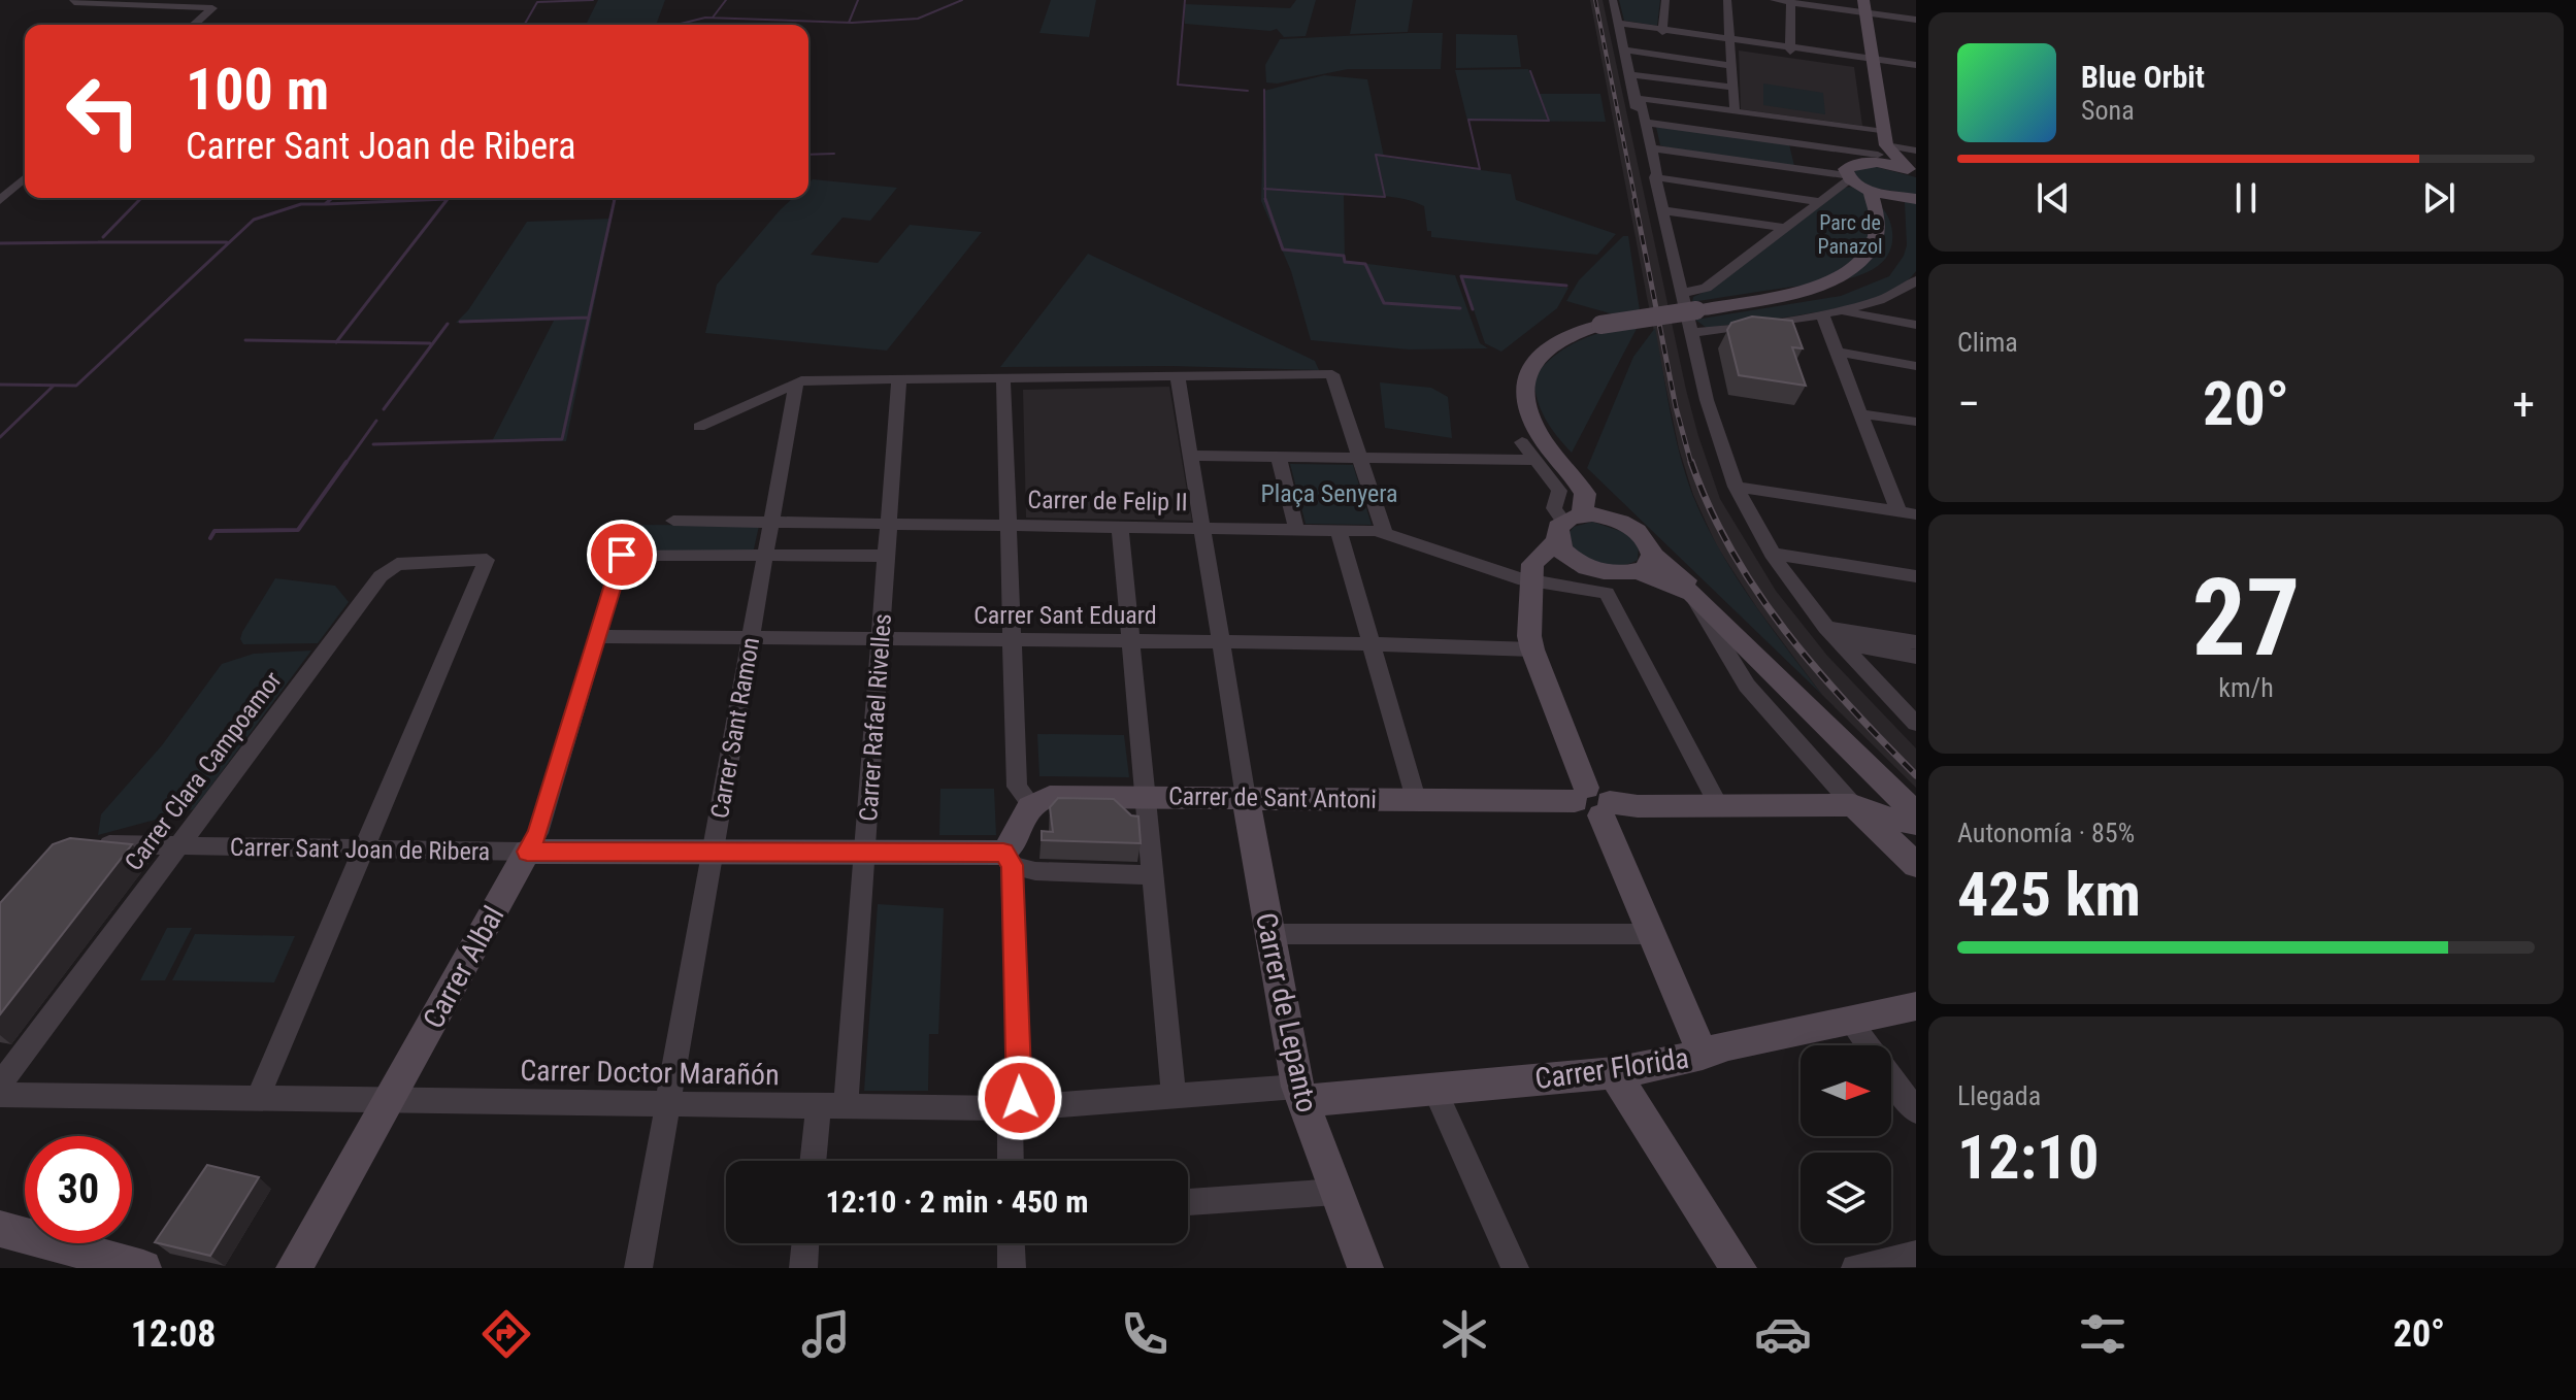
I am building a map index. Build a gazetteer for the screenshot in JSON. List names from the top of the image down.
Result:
{
  "streets": {
    "street": [
      "Carrer de Felip II",
      "Carrer Sant Eduard",
      "Carrer Rafael Rivelles",
      "Carrer Sant Ramon",
      "Carrer Clara Campoamor",
      "Carrer de Sant Antoni",
      "Carrer Sant Joan de Ribera",
      "Carrer Albal",
      "Carrer de Lepanto",
      "Carrer Florida",
      "Carrer Doctor Marañón"
    ]
  },
  "crossings": [
    ["Carrer de Felip II", "Carrer Rafael Rivelles"],
    ["Carrer de Felip II", "Carrer Sant Ramon"],
    ["Carrer de Felip II", "Carrer de Sant Antoni"],
    ["Carrer Sant Eduard", "Carrer Rafael Rivelles"],
    ["Carrer Sant Eduard", "Carrer Sant Ramon"],
    ["Carrer Sant Eduard", "Carrer Albal"],
    ["Carrer Rafael Rivelles", "Carrer Sant Joan de Ribera"],
    ["Carrer Rafael Rivelles", "Carrer Doctor Marañón"],
    ["Carrer Sant Ramon", "Carrer Sant Joan de Ribera"],
    ["Carrer Sant Ramon", "Carrer Albal"],
    ["Carrer Sant Ramon", "Carrer Doctor Marañón"],
    ["Carrer Clara Campoamor", "Carrer Sant Joan de Ribera"],
    ["Carrer de Sant Antoni", "Carrer de Lepanto"],
    ["Carrer Sant Joan de Ribera", "Carrer Albal"],
    ["Carrer Albal", "Carrer Doctor Marañón"],
    ["Carrer de Lepanto", "Carrer Florida"],
    ["Carrer de Lepanto", "Carrer Doctor Marañón"],
    ["Carrer Florida", "Carrer Doctor Marañón"]
  ],
  "parks": ["Parc de Panazol", "Plaça Senyera"],
  "north": "right",
  "page": {
    "turn": ["100 m", "Carrer Sant Joan de Ribera"],
    "song": ["Blue Orbit", "Sona"],
    "tile": [
      "Clima",
      ["27", "km/h"],
      ["Autonomía · 85%", "425 km"],
      ["Llegada", "12:10"]
    ],
    "heat": ["−", "20°", "+"],
    "limit": "30",
    "trip": "12:10 · 2 min · 450 m",
    "tabs": ["12:08", "20°"]
  }
}
